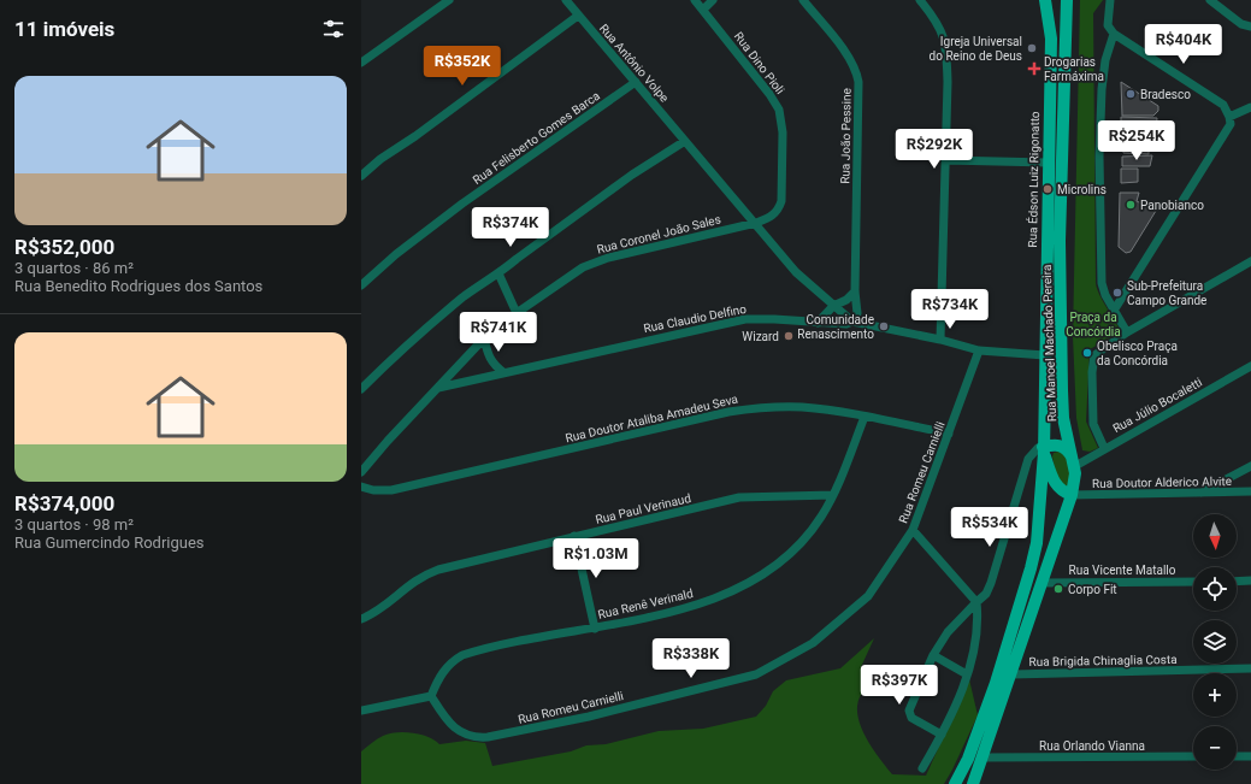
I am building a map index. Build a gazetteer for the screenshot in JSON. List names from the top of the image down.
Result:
{
  "streets": {
    "main road": ["Rua Édson Luiz Rigonatto", "Rua Manoel Machado Pereira"],
    "street": [
      "Rua Antônio Volpe",
      "Rua Dino Pioli",
      "Rua João Pessine",
      "Rua Felisberto Gomes Barca",
      "Rua Coronel João Sales",
      "Rua Claudio Delfino",
      "Rua Júlio Bocaletti",
      "Rua Doutor Ataliba Amadeu Seva",
      "Rua Romeu Carnielli",
      "Rua Doutor Alderico Alvite",
      "Rua Paul Verinaud",
      "Rua Vicente Matallo",
      "Rua Renê Verinald",
      "Rua Brigida Chinaglia Costa",
      "Rua Orlando Vianna"
    ]
  },
  "crossings": [
    ["Rua Antônio Volpe", "Rua Felisberto Gomes Barca"],
    ["Rua Dino Pioli", "Rua Coronel João Sales"],
    ["Rua João Pessine", "Rua Claudio Delfino"],
    ["Rua Édson Luiz Rigonatto", "Rua Claudio Delfino"],
    ["Rua Coronel João Sales", "Rua Claudio Delfino"],
    ["Rua Claudio Delfino", "Rua Romeu Carnielli"],
    ["Rua Manoel Machado Pereira", "Rua Júlio Bocaletti"],
    ["Rua Manoel Machado Pereira", "Rua Doutor Alderico Alvite"],
    ["Rua Manoel Machado Pereira", "Rua Vicente Matallo"],
    ["Rua Manoel Machado Pereira", "Rua Brigida Chinaglia Costa"],
    ["Rua Manoel Machado Pereira", "Rua Orlando Vianna"],
    ["Rua Doutor Ataliba Amadeu Seva", "Rua Romeu Carnielli"],
    ["Rua Doutor Ataliba Amadeu Seva", "Rua Renê Verinald"],
    ["Rua Romeu Carnielli", "Rua Renê Verinald"],
    ["Rua Paul Verinaud", "Rua Renê Verinald"]
  ],
  "parks": ["Praça da Concórdia"],
  "places": {
    "other": [
      "Igreja Universal do Reino de Deus",
      "Bradesco",
      "Microlins",
      "Panobianco",
      "Sub-Prefeitura Campo Grande",
      "Comunidade Renascimento",
      "Wizard",
      "Obelisco Praça da Concórdia",
      "Corpo Fit"
    ],
    "health": ["Drogarias Farmáxima"]
  },
  "north": "bottom",
  "page": {
    "heading": "11 imóveis",
    "price": [
      "R$404K",
      "R$352K",
      "R$254K",
      "R$292K",
      "R$374K",
      "R$734K",
      "R$741K",
      "R$534K",
      "R$1.03M",
      "R$338K",
      "R$397K"
    ],
    "list": [
      {
        "name": "R$352,000",
        "note": "3 quartos · 86 m² · Rua Benedito Rodrigues dos Santos"
      },
      {
        "name": "R$374,000",
        "note": "3 quartos · 98 m² · Rua Gumercindo Rodrigues"
      }
    ],
    "map_buttons": ["+", "−"]
  }
}
